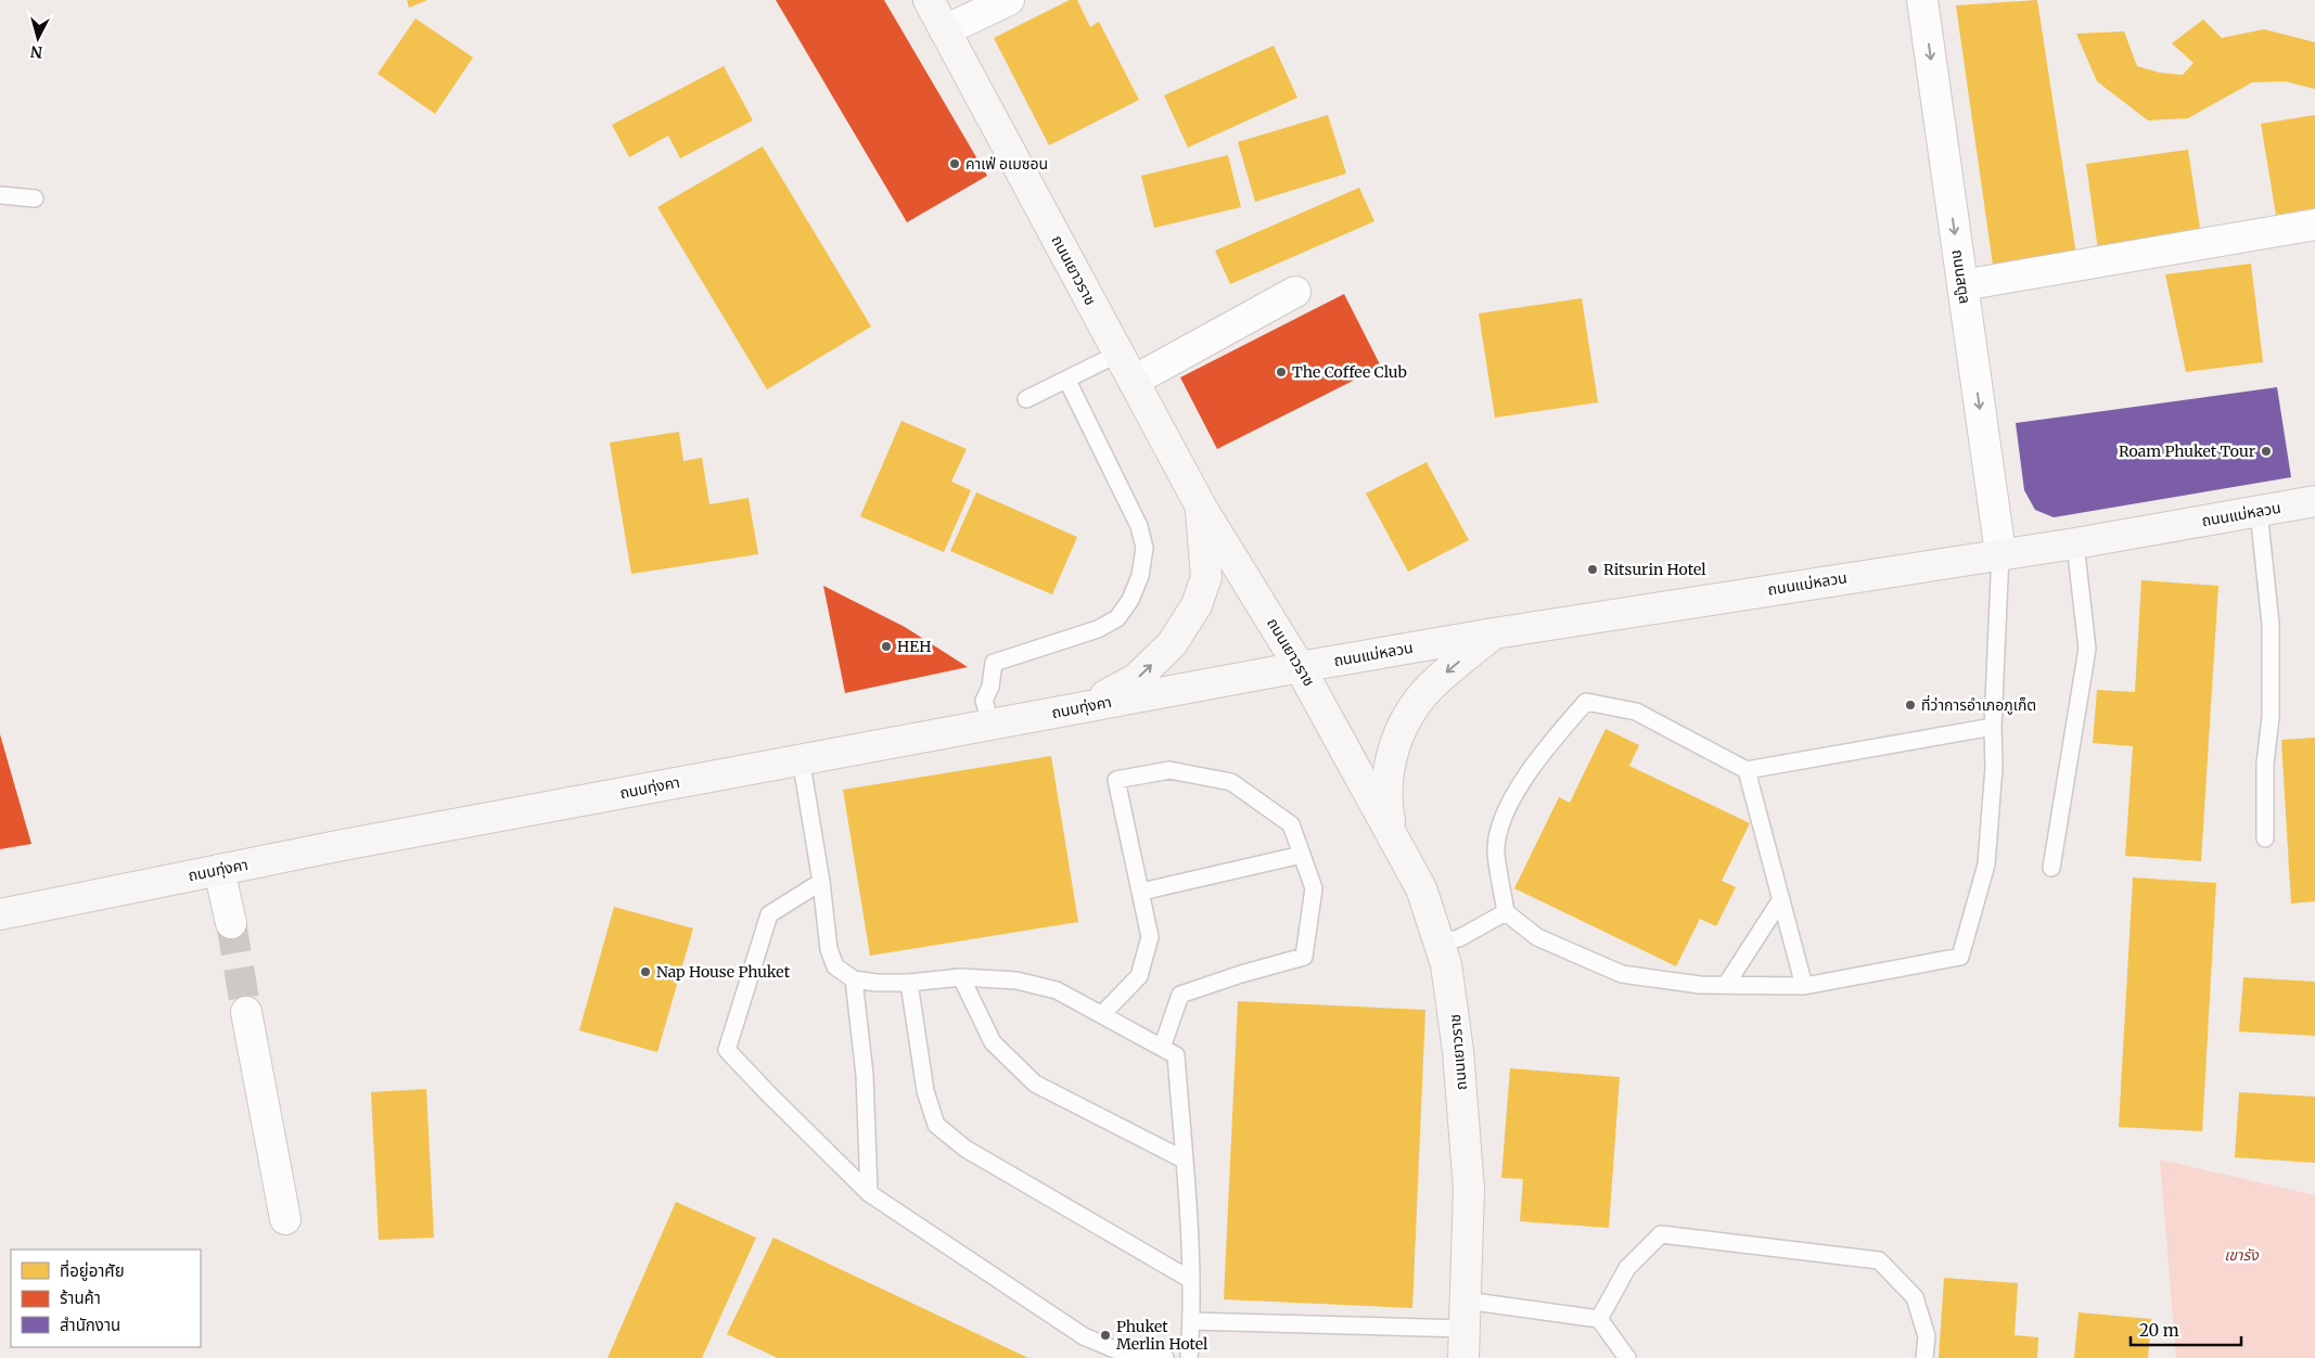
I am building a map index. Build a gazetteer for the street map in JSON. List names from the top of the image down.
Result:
{
  "streets": {
    "main road": ["ถนนเยาวราช", "ถนนแม่หลวน", "ถนนทุ่งคา"],
    "street": ["ถนนสตูล"]
  },
  "crossings": [
    ["ถนนเยาวราช", "ถนนแม่หลวน"],
    ["ถนนเยาวราช", "ถนนทุ่งคา"],
    ["ถนนสตูล", "ถนนแม่หลวน"],
    ["ถนนแม่หลวน", "ถนนทุ่งคา"]
  ],
  "one_way": ["ถนนสตูล"],
  "parks": ["เขารัง"],
  "places": [
    "คาเฟ่ อเมซอน",
    "The Coffee Club",
    "Roam Phuket Tour",
    "Ritsurin Hotel",
    "HEH",
    "ที่ว่าการอำเภอภูเก็ต",
    "Nap House Phuket",
    "Phuket Merlin Hotel"
  ],
  "legend": ["ที่อยู่อาศัย", "ร้านค้า", "สำนักงาน"],
  "scale_bar": "20 m",
  "north": "bottom"
}
